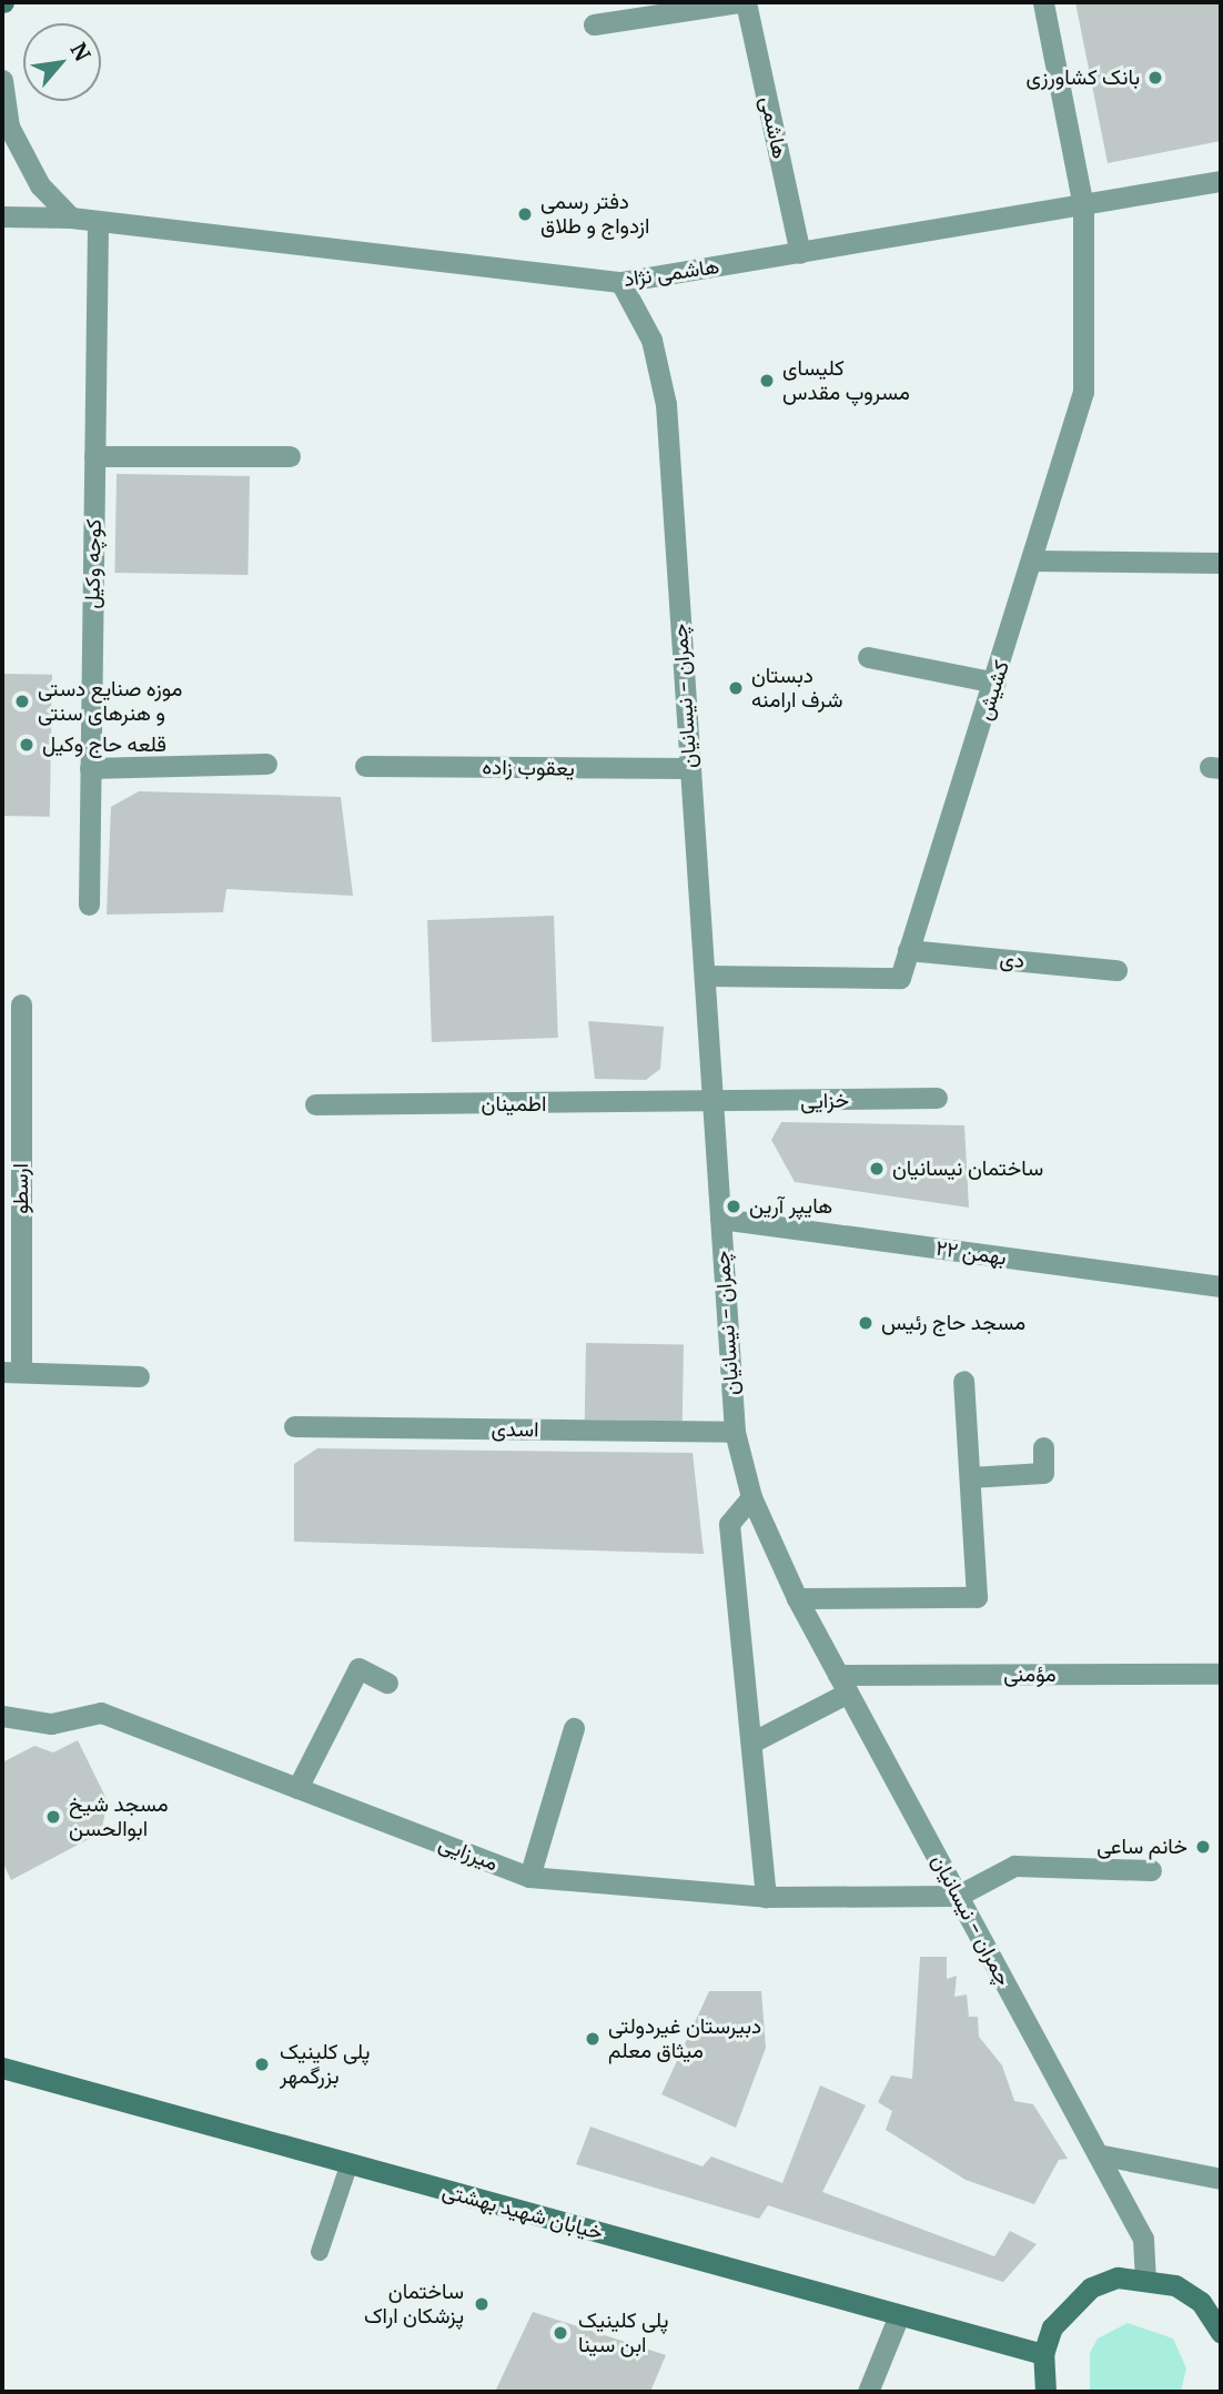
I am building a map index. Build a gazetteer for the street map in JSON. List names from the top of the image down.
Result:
{
  "streets": {
    "main road": ["خیابان شهید بهشتی"],
    "street": [
      "هاشمی",
      "هاشمی نژاد",
      "کوچه وکیل",
      "کشیش",
      "چمران - نیسانیان",
      "یعقوب زاده",
      "دی",
      "خزایی",
      "اطمینان",
      "ارسطو",
      "۲۲ بهمن",
      "اسدی",
      "مؤمنی",
      "میرزایی"
    ]
  },
  "crossings": [
    ["هاشمی", "هاشمی نژاد"],
    ["هاشمی نژاد", "کوچه وکیل"],
    ["هاشمی نژاد", "کشیش"],
    ["هاشمی نژاد", "چمران - نیسانیان"],
    ["کشیش", "چمران - نیسانیان"],
    ["کشیش", "دی"],
    ["چمران - نیسانیان", "یعقوب زاده"],
    ["چمران - نیسانیان", "خزایی"],
    ["چمران - نیسانیان", "اطمینان"],
    ["چمران - نیسانیان", "۲۲ بهمن"],
    ["چمران - نیسانیان", "اسدی"],
    ["چمران - نیسانیان", "مؤمنی"],
    ["چمران - نیسانیان", "میرزایی"],
    ["خزایی", "اطمینان"]
  ],
  "places": [
    "بانک کشاورزی",
    "دفتر رسمی ازدواج و طلاق",
    "کلیسای مسروپ مقدس",
    "دبستان شرف ارامنه",
    "موزه صنایع دستی و هنرهای سنتی",
    "قلعه حاج وکیل",
    "ساختمان نیسانیان",
    "هایپر آرین",
    "مسجد حاج رئیس",
    "مسجد شیخ ابوالحسن",
    "خانم ساعی",
    "دبیرستان غیردولتی میثاق معلم",
    "پلی کلینیک بزرگمهر",
    "ساختمان پزشکان اراک",
    "پلی کلینیک ابن سینا"
  ],
  "north": "top right"
}
